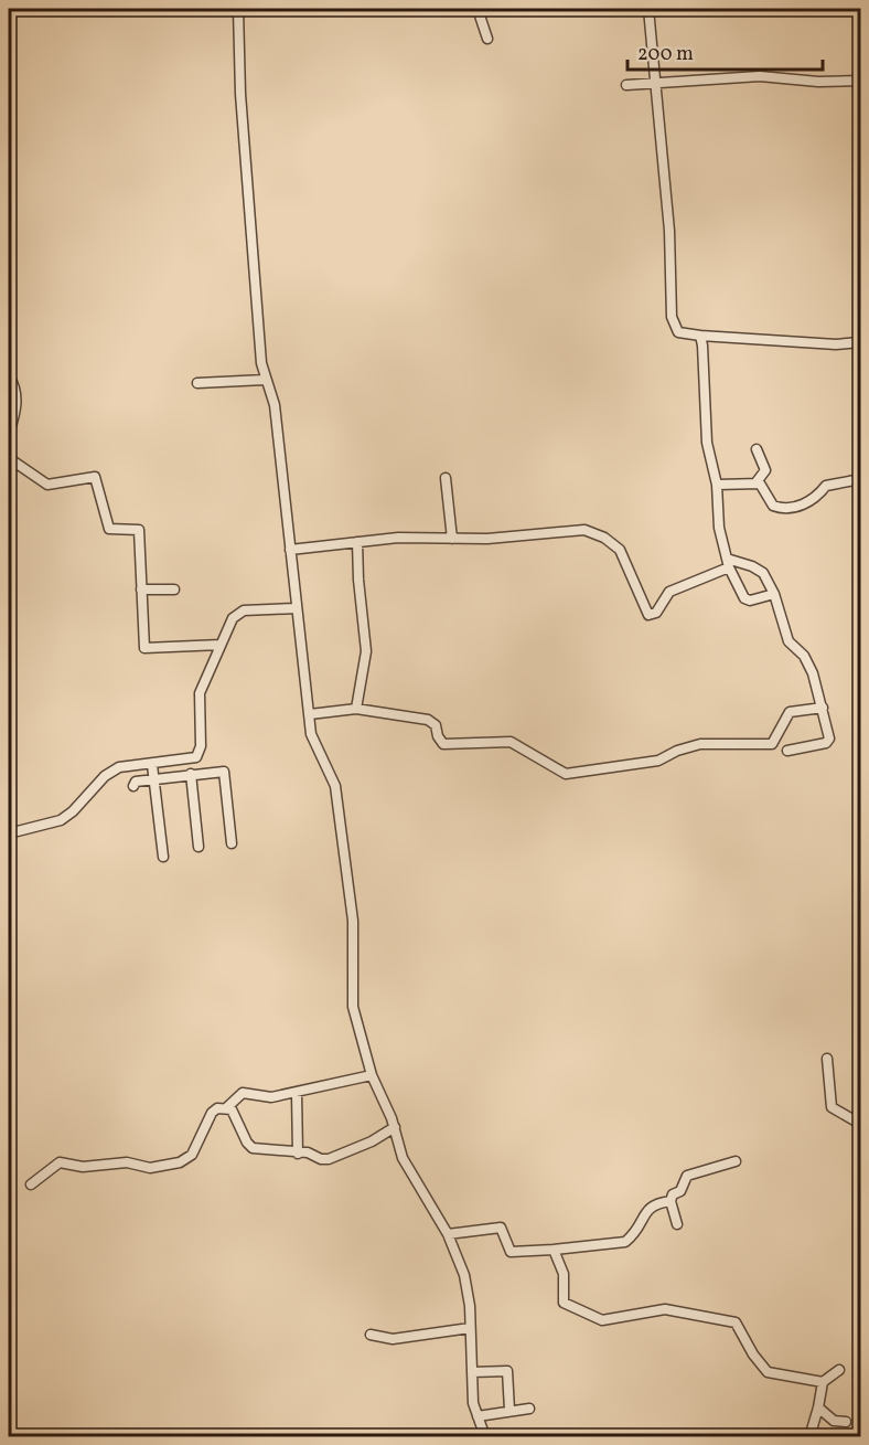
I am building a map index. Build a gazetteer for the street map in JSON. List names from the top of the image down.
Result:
{
  "scale_bar": "200 m"
}
